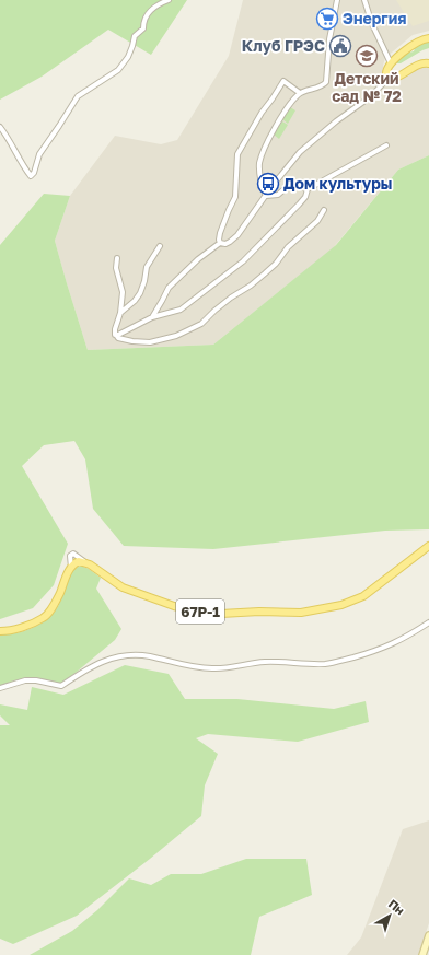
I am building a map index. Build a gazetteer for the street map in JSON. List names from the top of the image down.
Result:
{
  "streets": {
    "main road": ["67Р-1"]
  },
  "places": {
    "supermarket": ["Энергия"],
    "public building": ["Клуб ГРЭС"],
    "school or university": ["Детский сад № 72"],
    "bus stop": ["Дом культуры"]
  },
  "north": "top right"
}
